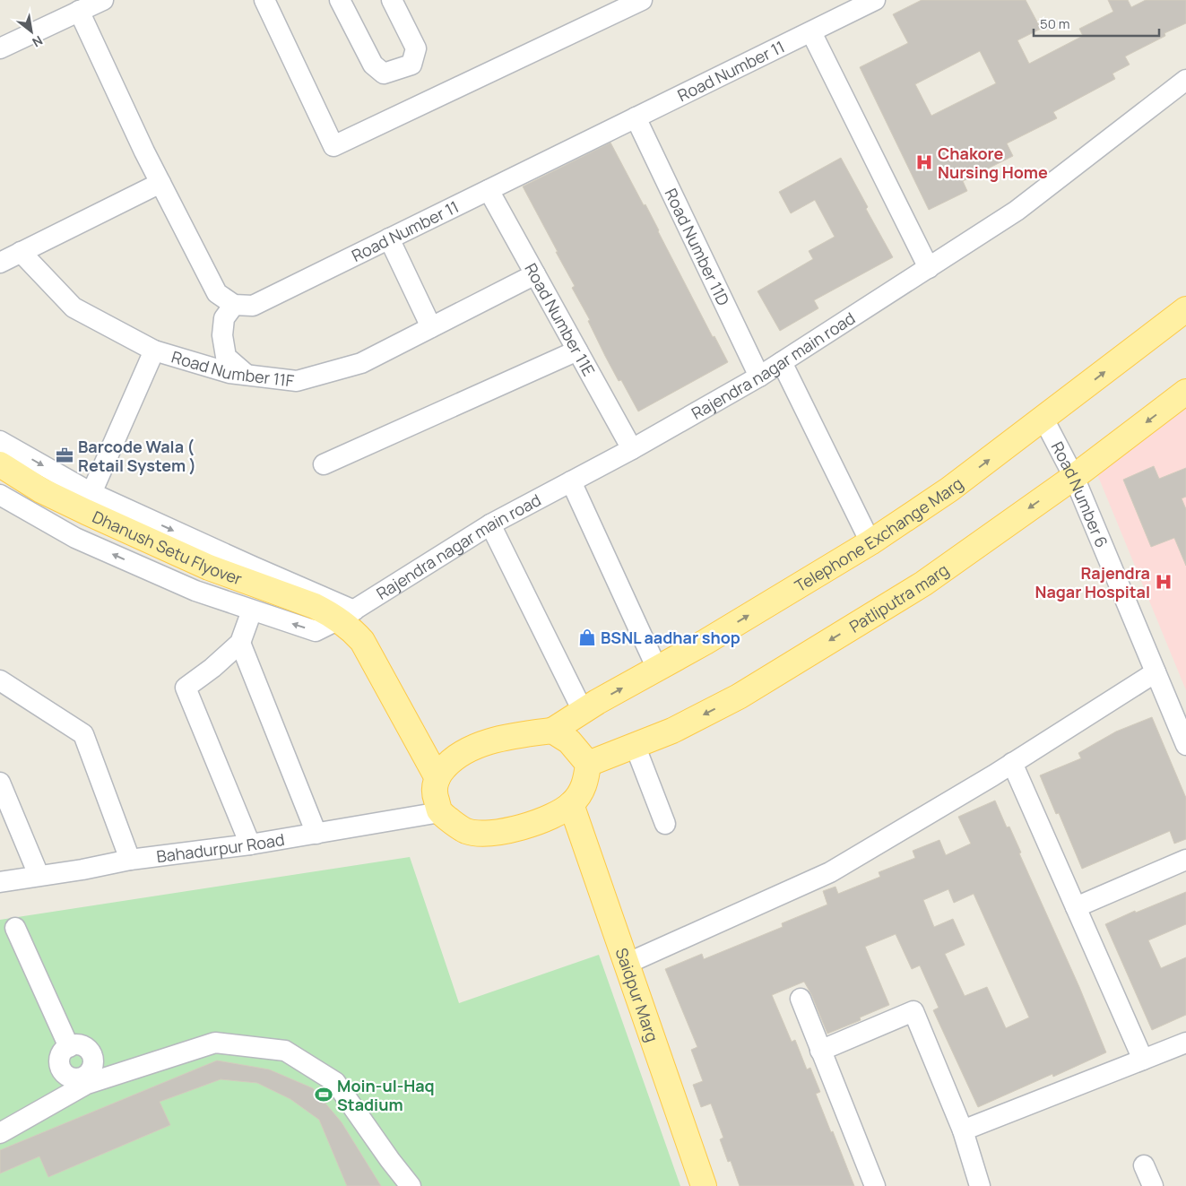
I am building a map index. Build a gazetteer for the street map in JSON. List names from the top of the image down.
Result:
{
  "streets": {
    "main road": [
      "Telephone Exchange Marg",
      "Dhanush Setu Flyover",
      "Patliputra marg",
      "Saidpur Marg"
    ],
    "street": [
      "Road Number 11",
      "Road Number 11D",
      "Road Number 11E",
      "Rajendra nagar main road",
      "Road Number 11F",
      "Road Number 6",
      "Bahadurpur Road"
    ]
  },
  "crossings": [
    ["Road Number 11", "Road Number 11D"],
    ["Road Number 11", "Road Number 11E"],
    ["Road Number 11D", "Rajendra nagar main road"],
    ["Road Number 11E", "Rajendra nagar main road"],
    ["Road Number 11E", "Road Number 11F"],
    ["Rajendra nagar main road", "Dhanush Setu Flyover"],
    ["Road Number 6", "Telephone Exchange Marg"],
    ["Road Number 6", "Patliputra marg"],
    ["Telephone Exchange Marg", "Dhanush Setu Flyover"],
    ["Telephone Exchange Marg", "Patliputra marg"],
    ["Telephone Exchange Marg", "Bahadurpur Road"],
    ["Telephone Exchange Marg", "Saidpur Marg"],
    ["Dhanush Setu Flyover", "Patliputra marg"],
    ["Dhanush Setu Flyover", "Bahadurpur Road"],
    ["Dhanush Setu Flyover", "Saidpur Marg"],
    ["Patliputra marg", "Bahadurpur Road"],
    ["Patliputra marg", "Saidpur Marg"],
    ["Bahadurpur Road", "Saidpur Marg"]
  ],
  "one_way": ["Telephone Exchange Marg", "Patliputra marg"],
  "places": {
    "hospital": ["Chakore Nursing Home", "Rajendra Nagar Hospital"],
    "office": ["Barcode Wala ( Retail System )"],
    "shop": ["BSNL aadhar shop"],
    "sports": ["Moin-ul-Haq Stadium"]
  },
  "scale_bar": "50 m",
  "north": "bottom right"
}
